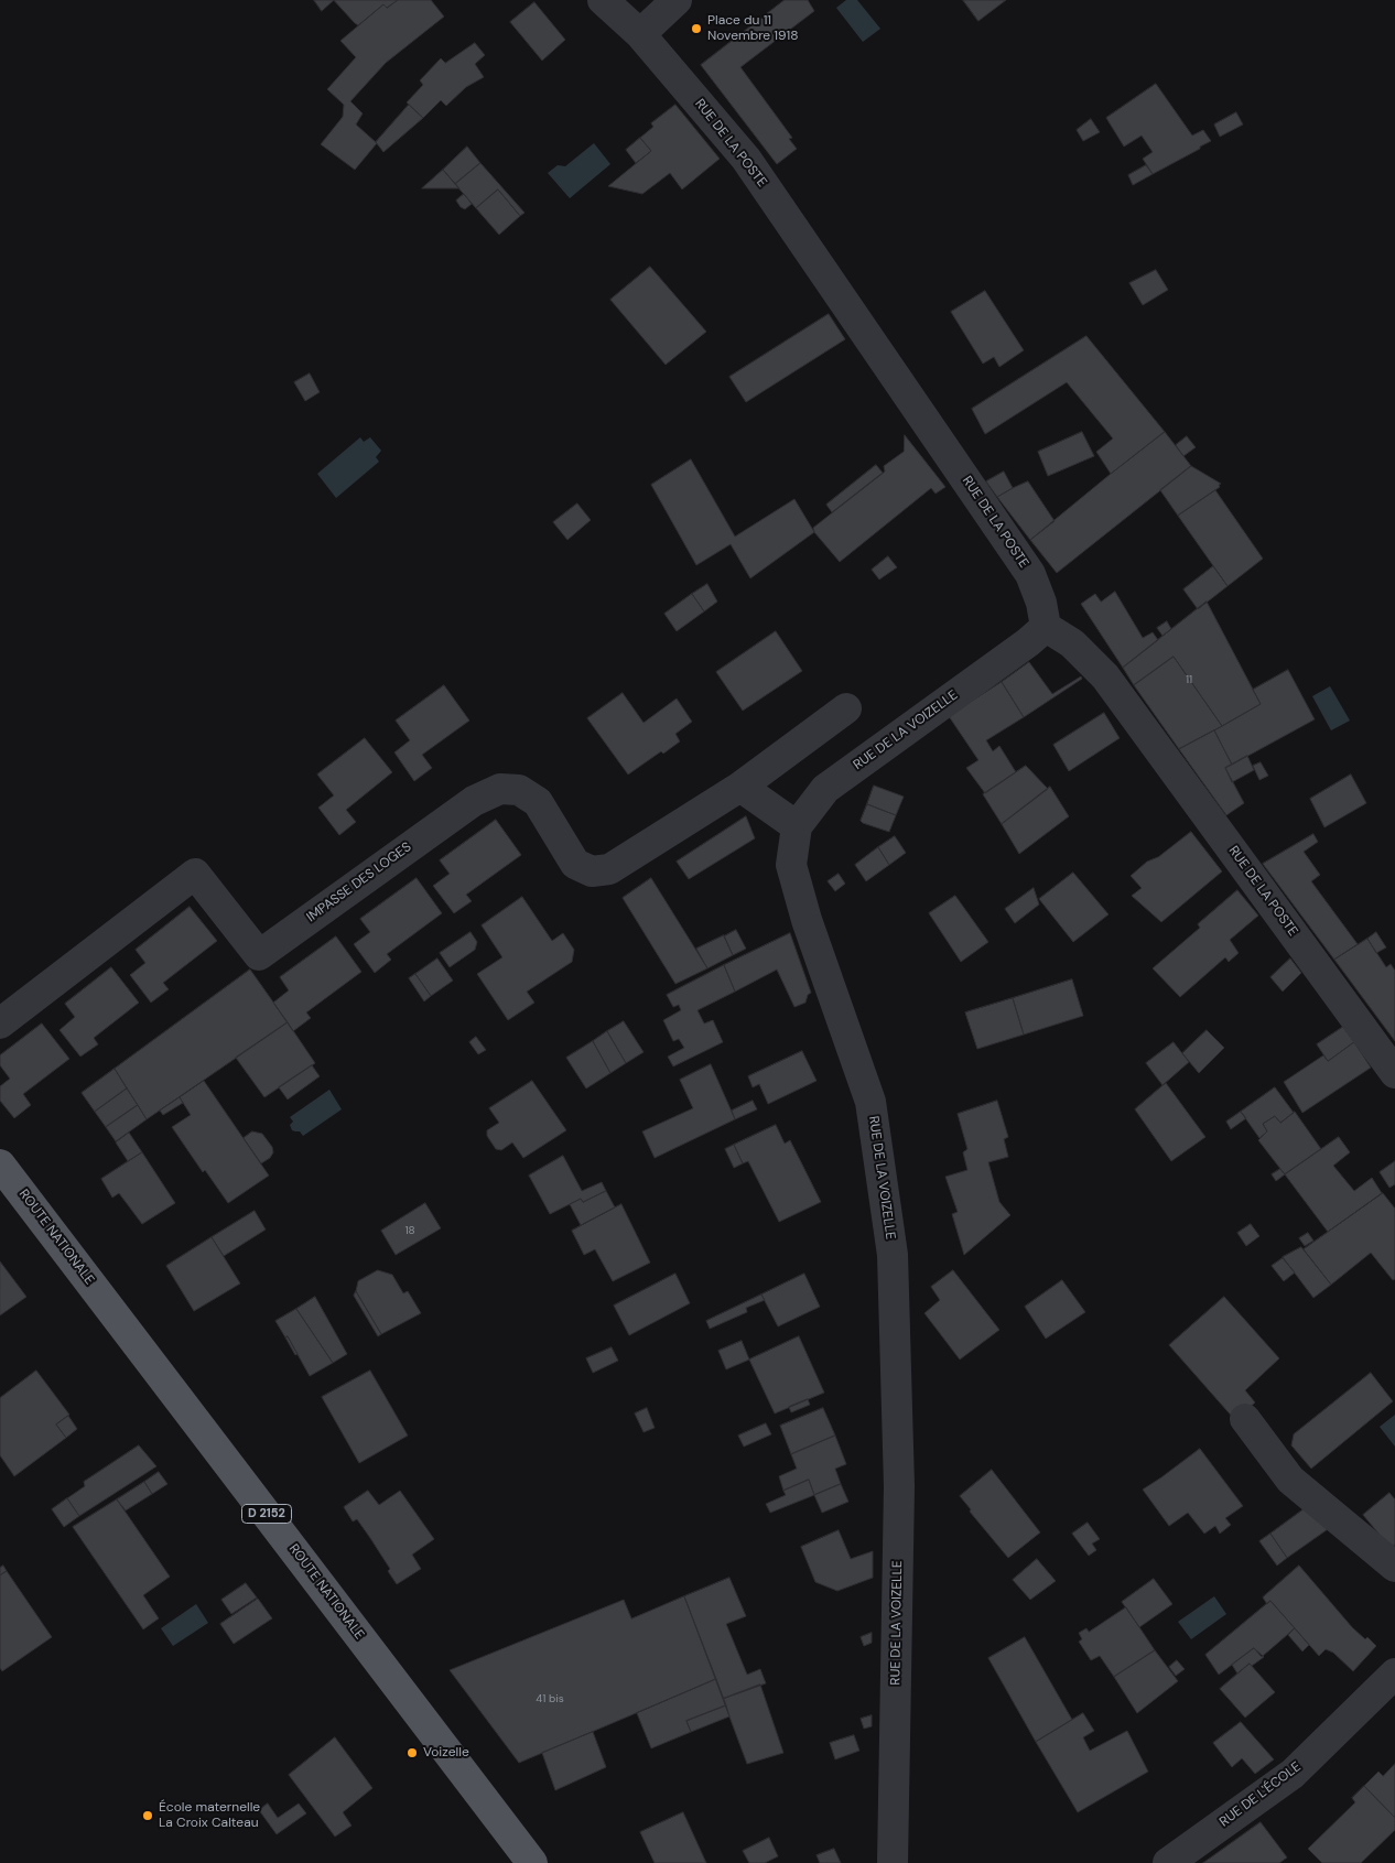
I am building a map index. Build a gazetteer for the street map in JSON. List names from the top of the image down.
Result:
{
  "streets": {
    "main road": ["ROUTE NATIONALE", "D 2152"],
    "street": [
      "RUE DE LA POSTE",
      "RUE DE LA VOIZELLE",
      "IMPASSE DES LOGES",
      "RUE DE L'ÉCOLE"
    ]
  },
  "crossings": [
    ["RUE DE LA POSTE", "RUE DE LA VOIZELLE"]
  ],
  "places": ["Place du 11 Novembre 1918", "Voizelle", "École maternelle La Croix Calteau"],
  "house_numbers": ["11", "18", "41 bis"]
}
